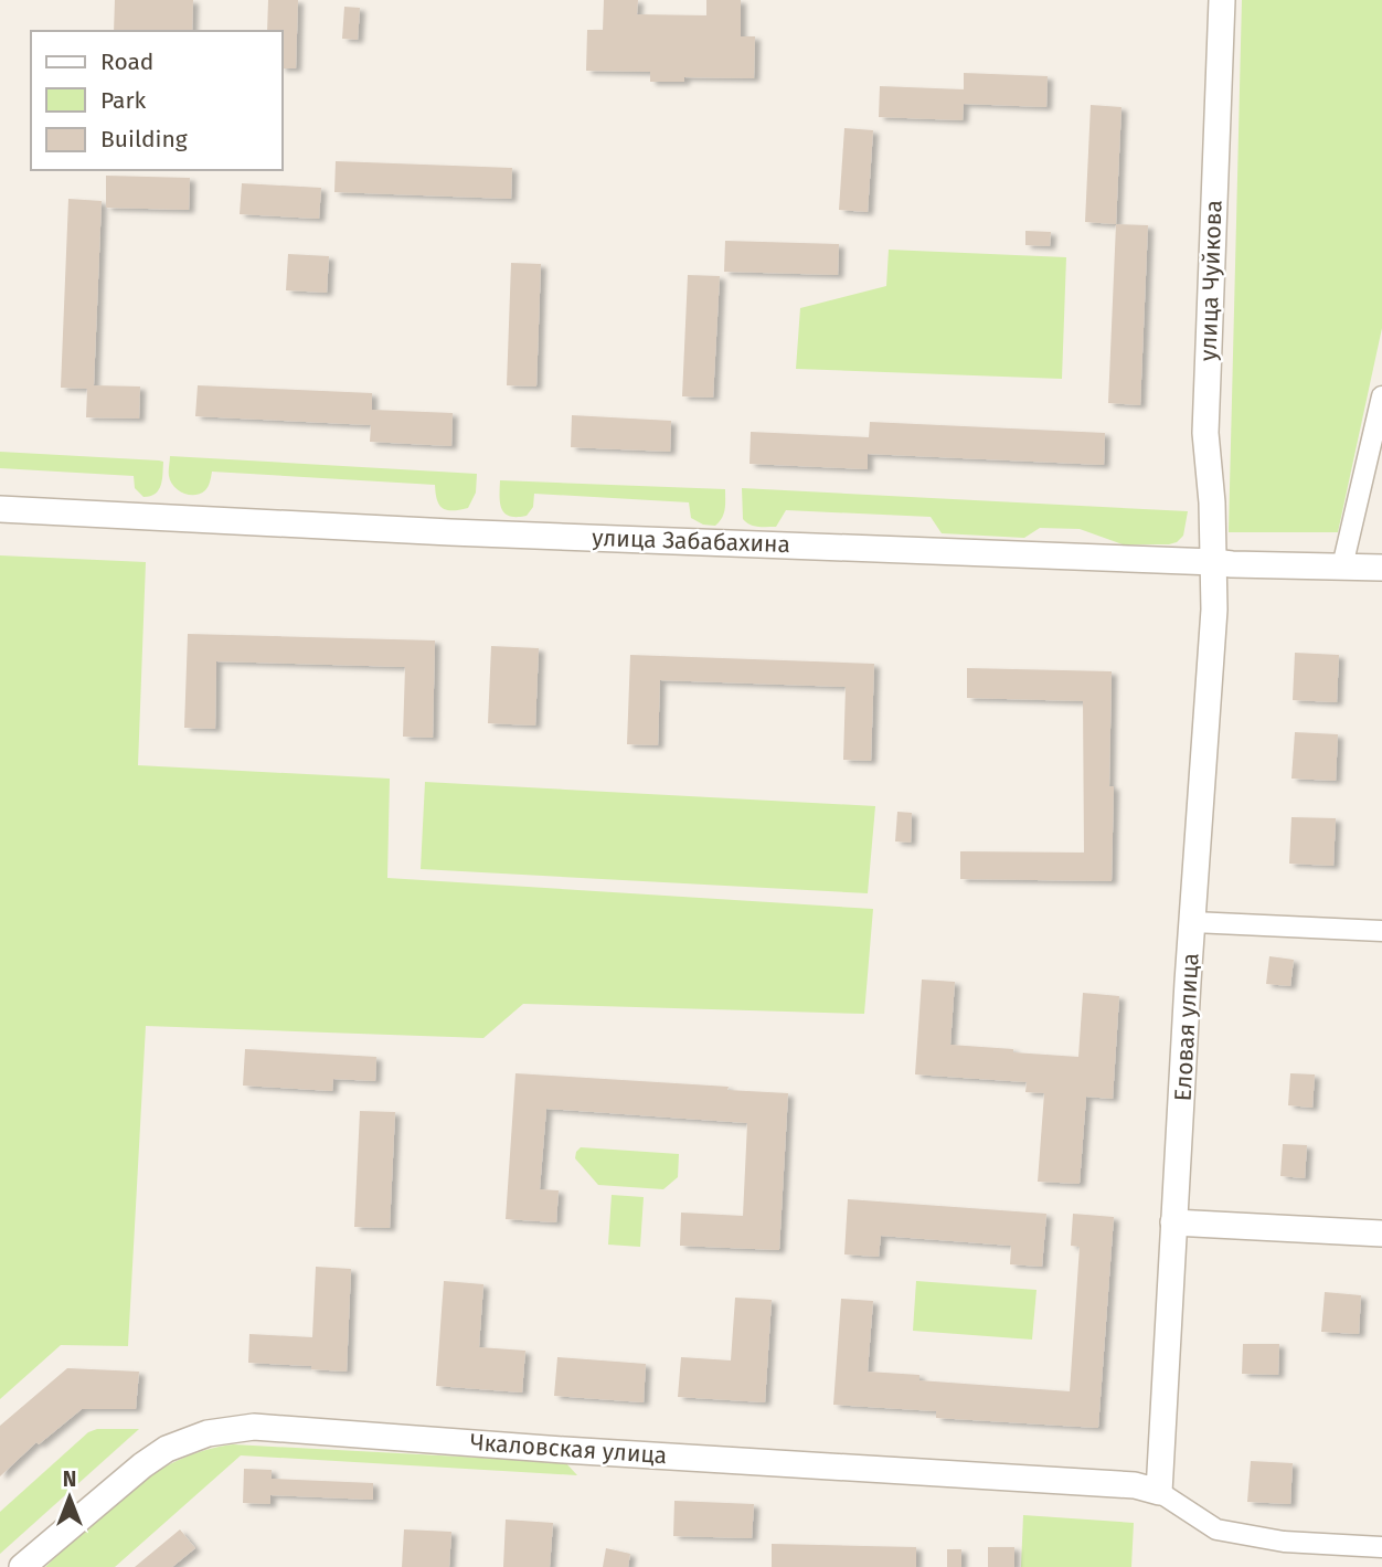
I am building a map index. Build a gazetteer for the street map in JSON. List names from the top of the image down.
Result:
{
  "streets": {
    "street": [
      "улица Чуйкова",
      "улица Забабахина",
      "Еловая улица",
      "Чкаловская улица"
    ]
  },
  "crossings": [
    ["улица Чуйкова", "улица Забабахина"],
    ["улица Чуйкова", "Еловая улица"],
    ["улица Забабахина", "Еловая улица"],
    ["Еловая улица", "Чкаловская улица"]
  ],
  "legend": ["Road", "Park", "Building"],
  "north": "top"
}
